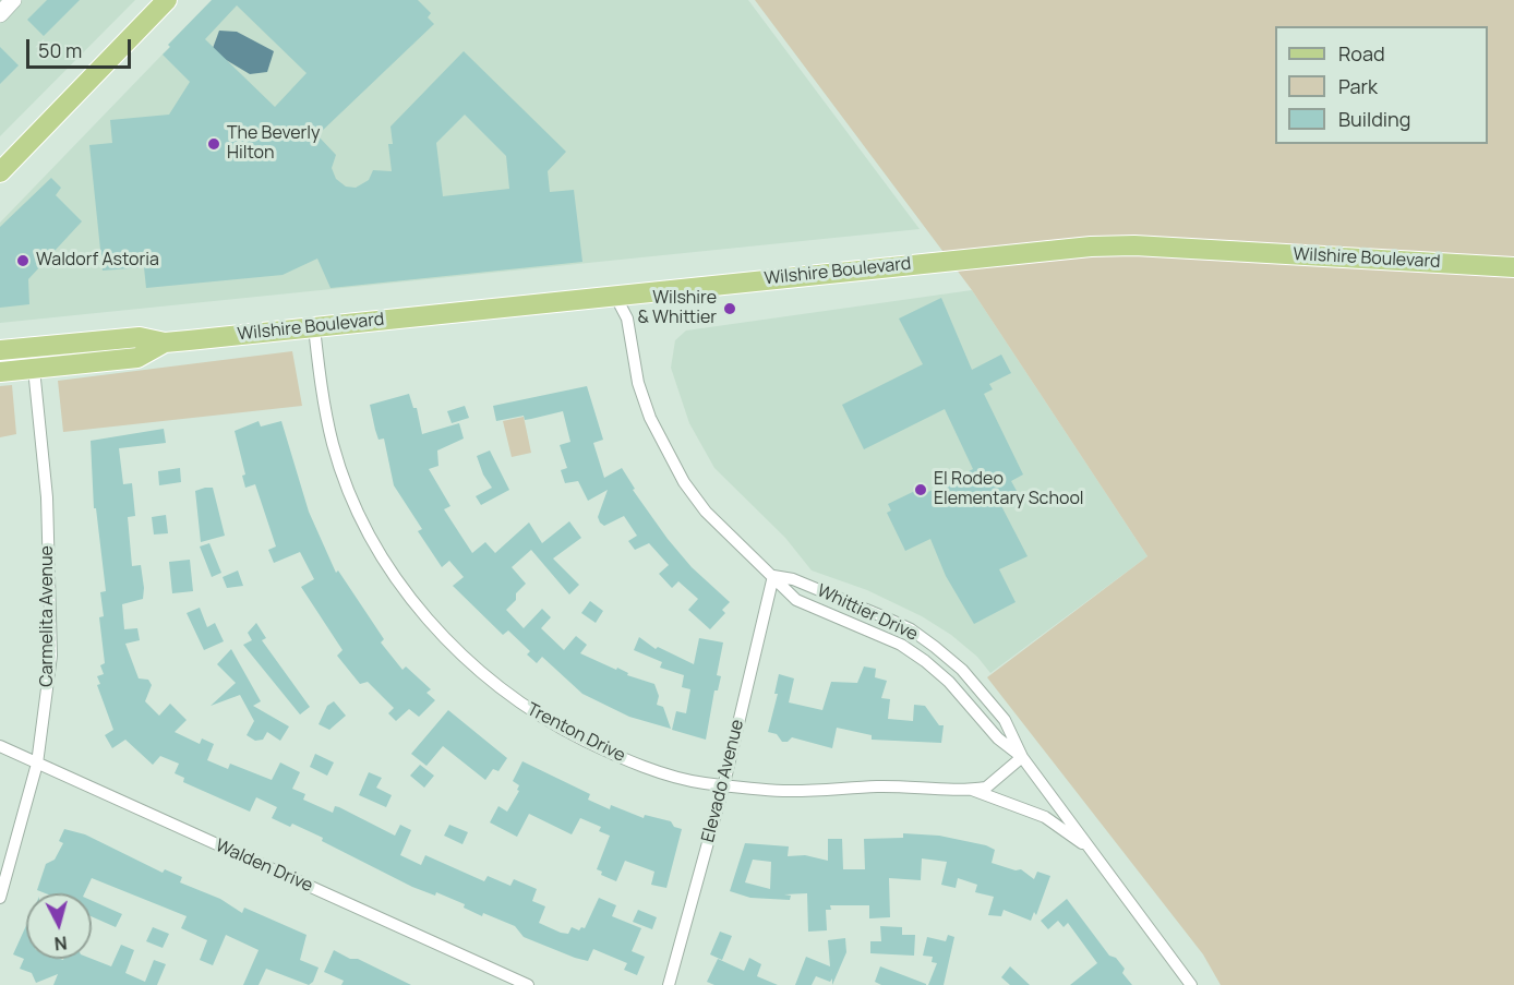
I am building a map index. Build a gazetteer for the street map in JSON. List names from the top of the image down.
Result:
{
  "streets": {
    "main road": ["Wilshire Boulevard"],
    "street": [
      "Whittier Drive",
      "Carmelita Avenue",
      "Trenton Drive",
      "Elevado Avenue",
      "Walden Drive"
    ]
  },
  "crossings": [
    ["Wilshire Boulevard", "Whittier Drive"],
    ["Wilshire Boulevard", "Carmelita Avenue"],
    ["Wilshire Boulevard", "Trenton Drive"],
    ["Whittier Drive", "Trenton Drive"],
    ["Whittier Drive", "Elevado Avenue"],
    ["Carmelita Avenue", "Walden Drive"],
    ["Trenton Drive", "Elevado Avenue"]
  ],
  "places": [
    "The Beverly Hilton",
    "Waldorf Astoria",
    "Wilshire & Whittier",
    "El Rodeo Elementary School"
  ],
  "legend": ["Road", "Park", "Building"],
  "scale_bar": "50 m",
  "north": "bottom"
}
